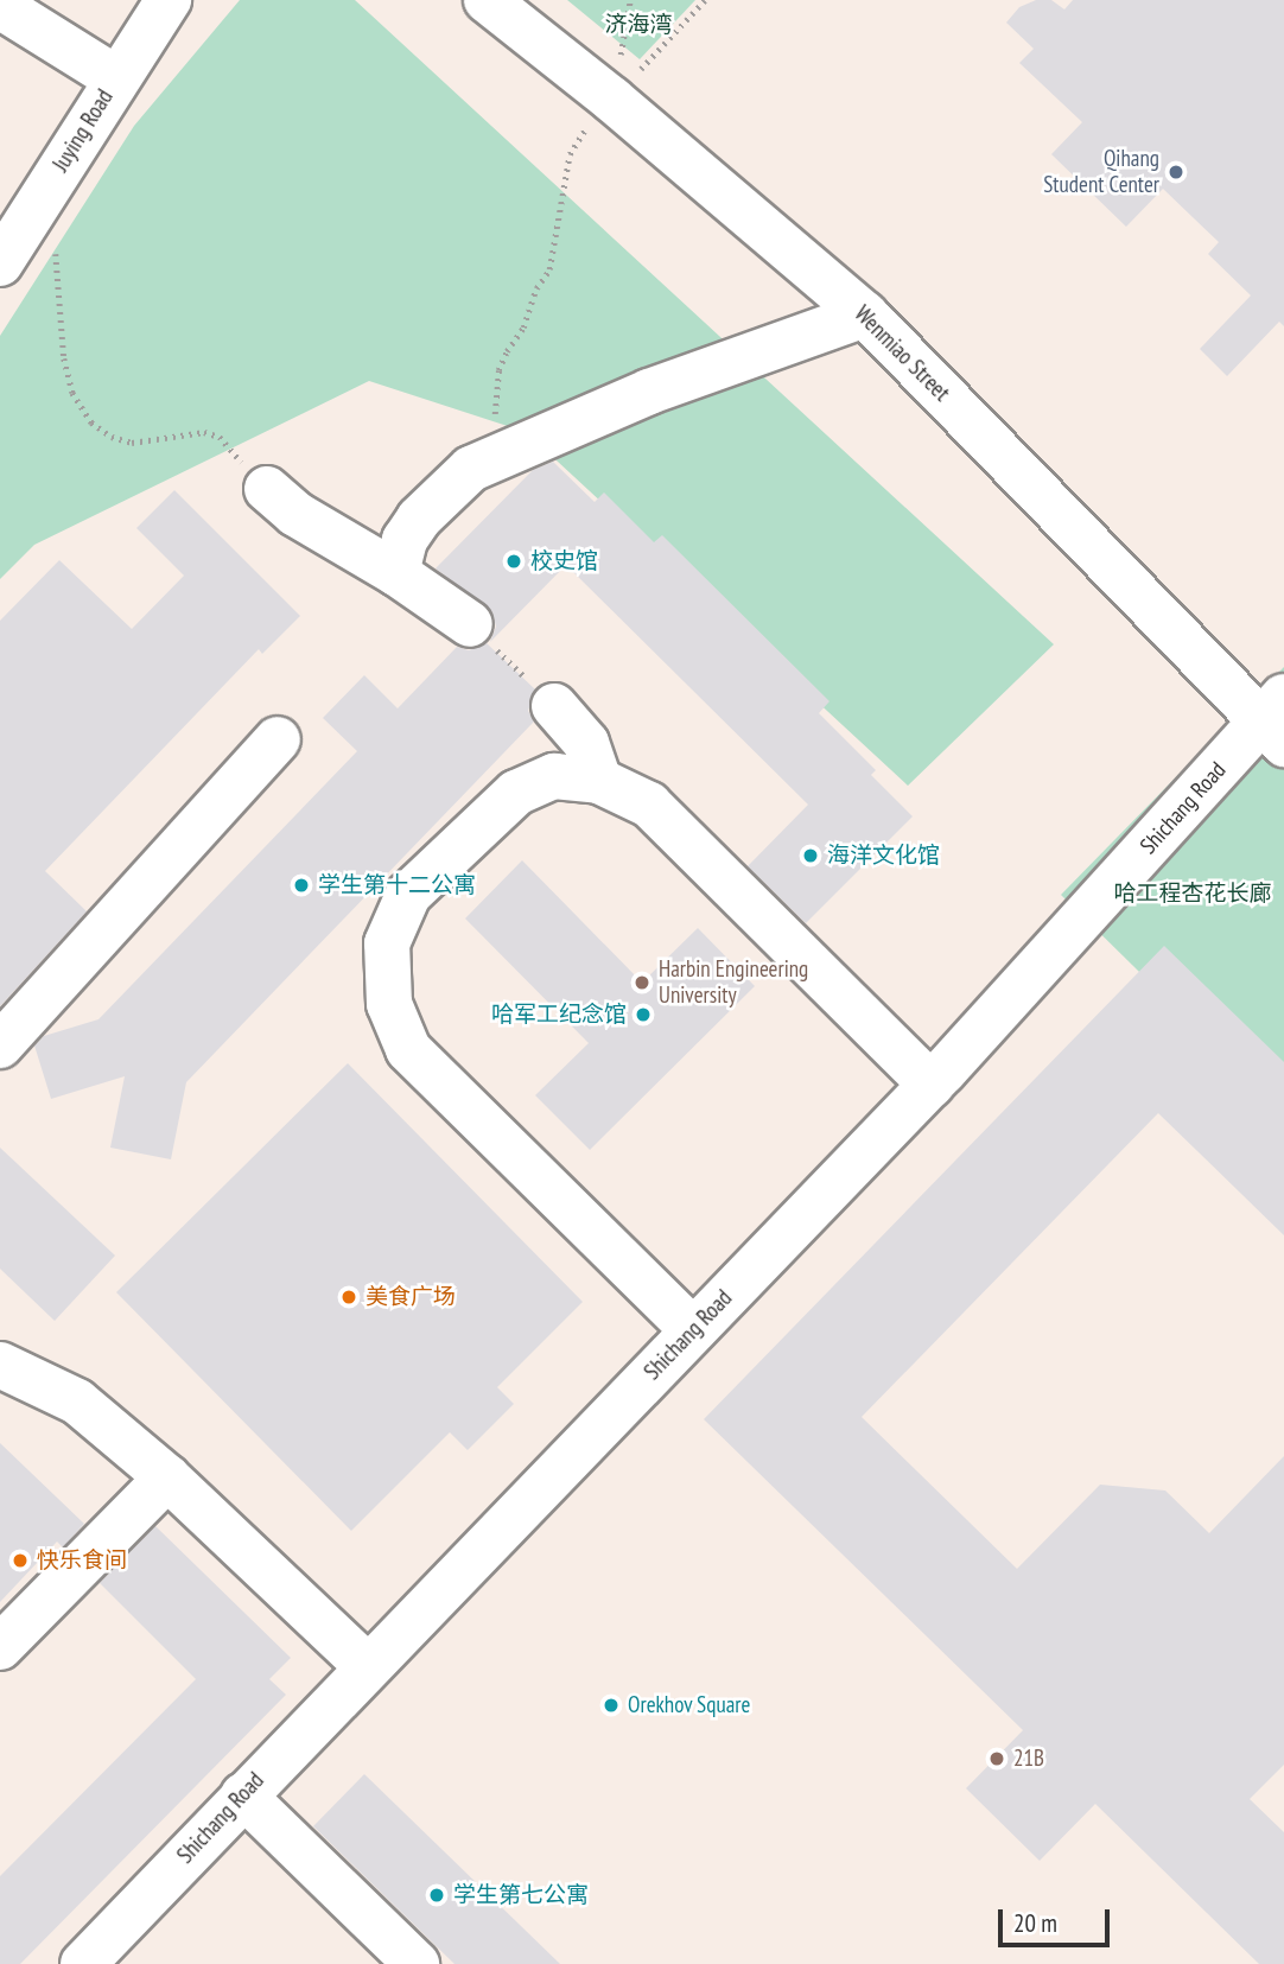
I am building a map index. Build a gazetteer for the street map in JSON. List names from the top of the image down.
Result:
{
  "streets": {
    "street": ["Juying Road", "Wenmiao Street", "Shichang Road"]
  },
  "crossings": [
    ["Wenmiao Street", "Shichang Road"]
  ],
  "parks": ["济海湾", "哈工程杏花长廊"],
  "places": [
    "Qihang Student Center",
    "校史馆",
    "海洋文化馆",
    "学生第十二公寓",
    "Harbin Engineering University",
    "哈军工纪念馆",
    "美食广场",
    "快乐食间",
    "Orekhov Square",
    "21B",
    "学生第七公寓"
  ],
  "scale_bar": "20 m"
}
